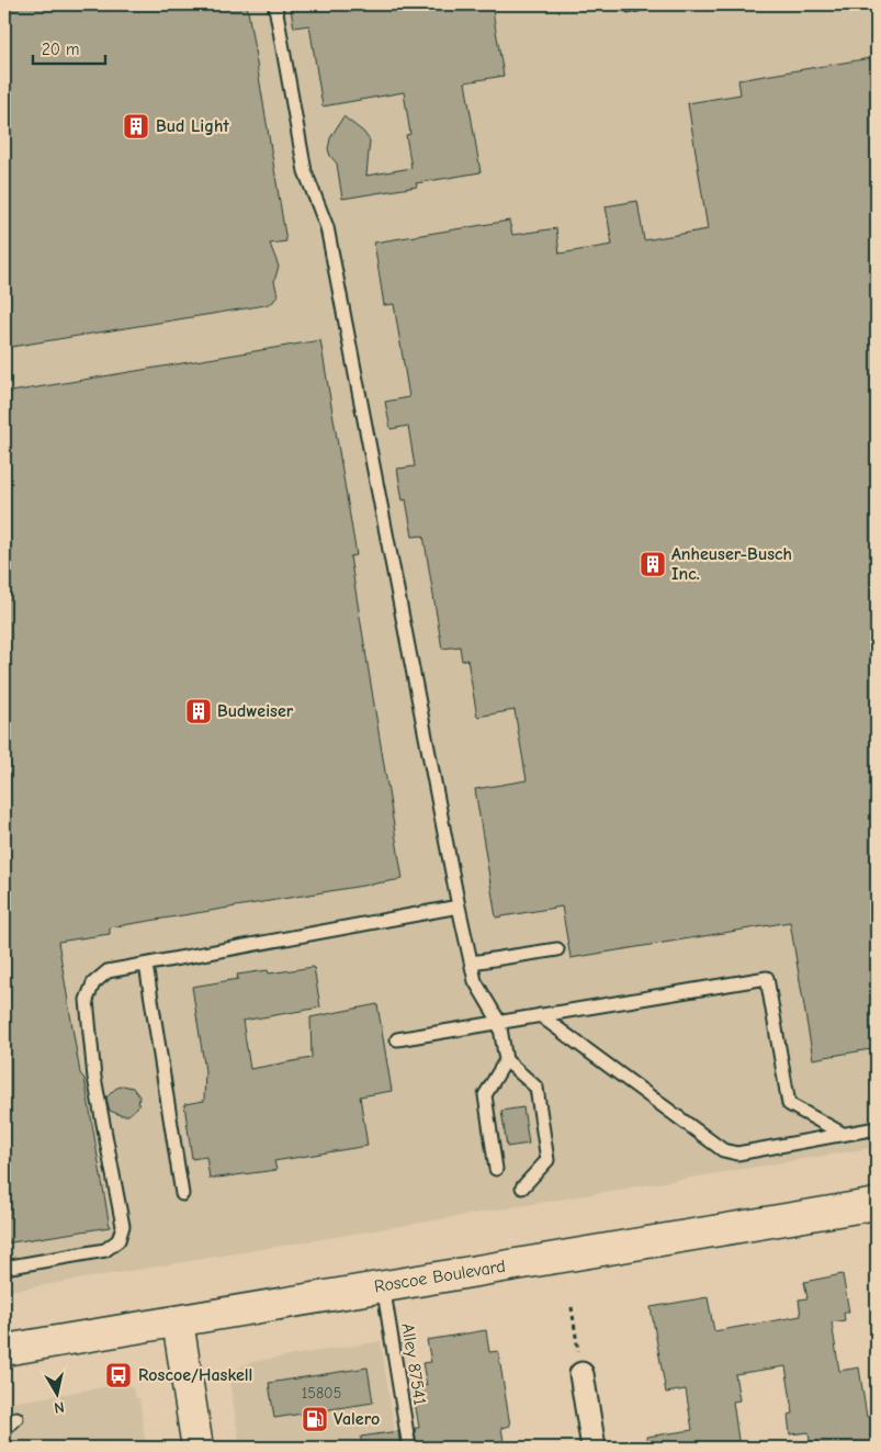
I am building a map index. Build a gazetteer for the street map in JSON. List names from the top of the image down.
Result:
{
  "streets": {
    "main road": ["Roscoe Boulevard"],
    "lane": ["Alley 87541"]
  },
  "crossings": [
    ["Roscoe Boulevard", "Alley 87541"]
  ],
  "places": {
    "building": ["Bud Light", "Anheuser-Busch Inc.", "Budweiser"],
    "bus stop": ["Roscoe/Haskell"],
    "fuel station": ["Valero"]
  },
  "house_numbers": ["15805"],
  "scale_bar": "20 m",
  "north": "bottom"
}
